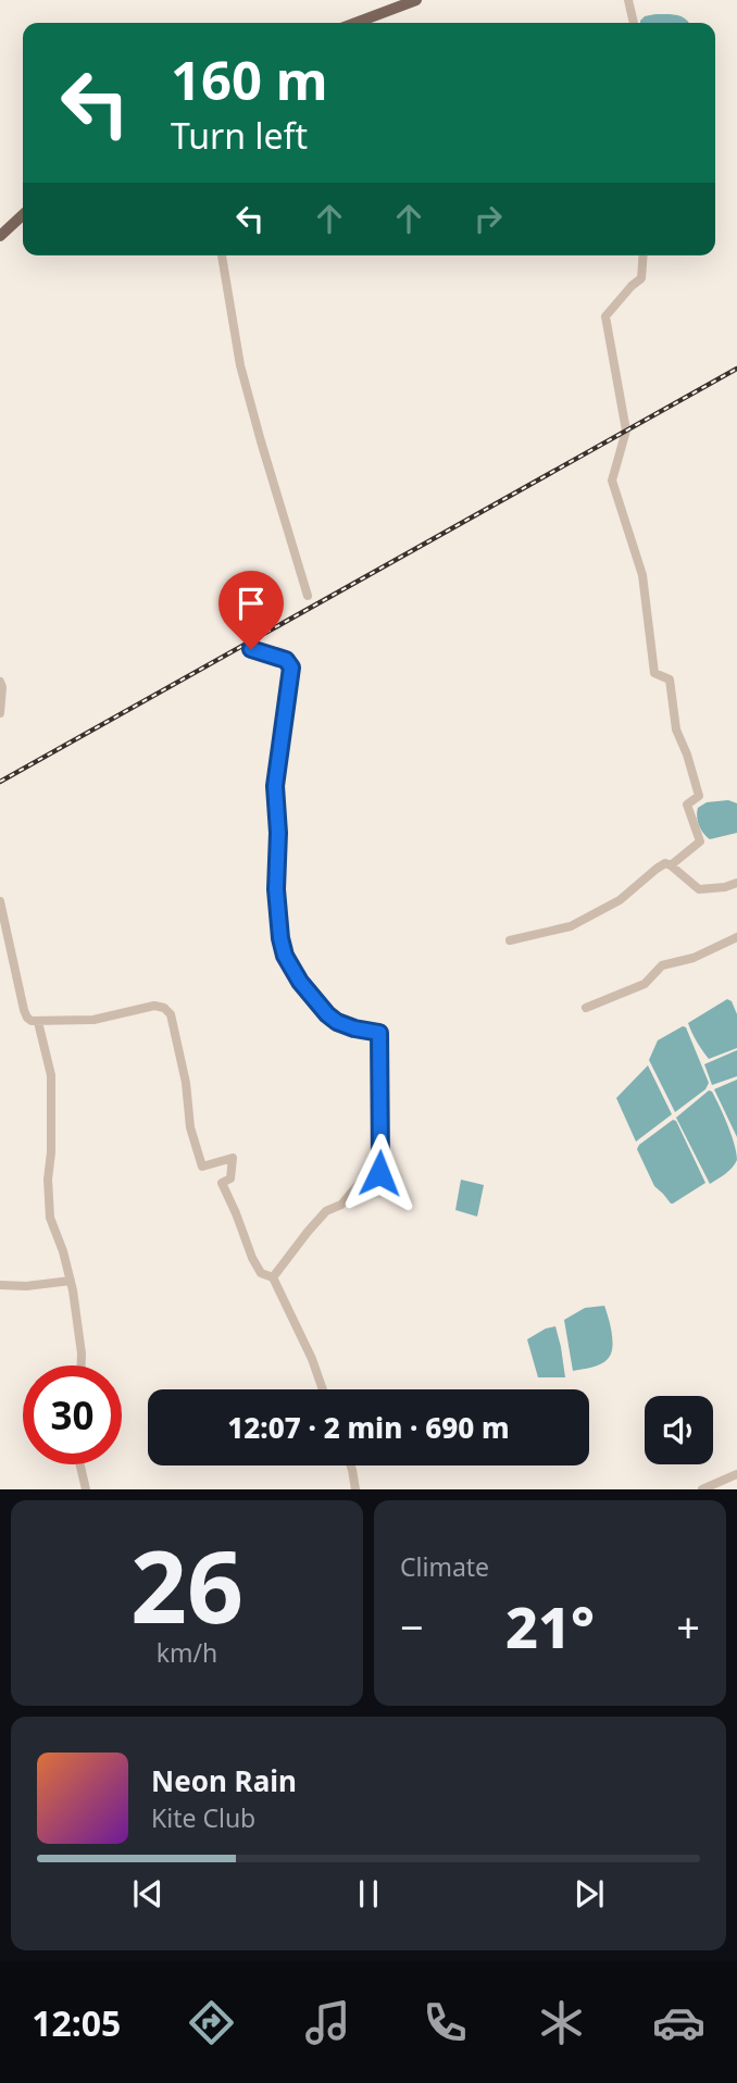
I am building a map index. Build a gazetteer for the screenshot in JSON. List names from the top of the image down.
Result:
{
  "page": {
    "turn": ["160 m", "Turn left"],
    "limit": "30",
    "trip": "12:07 · 2 min · 690 m",
    "tile": [
      ["26", "km/h"],
      "Climate"
    ],
    "heat": ["−", "21°", "+"],
    "song": ["Neon Rain", "Kite Club"],
    "tabs": "12:05"
  }
}
